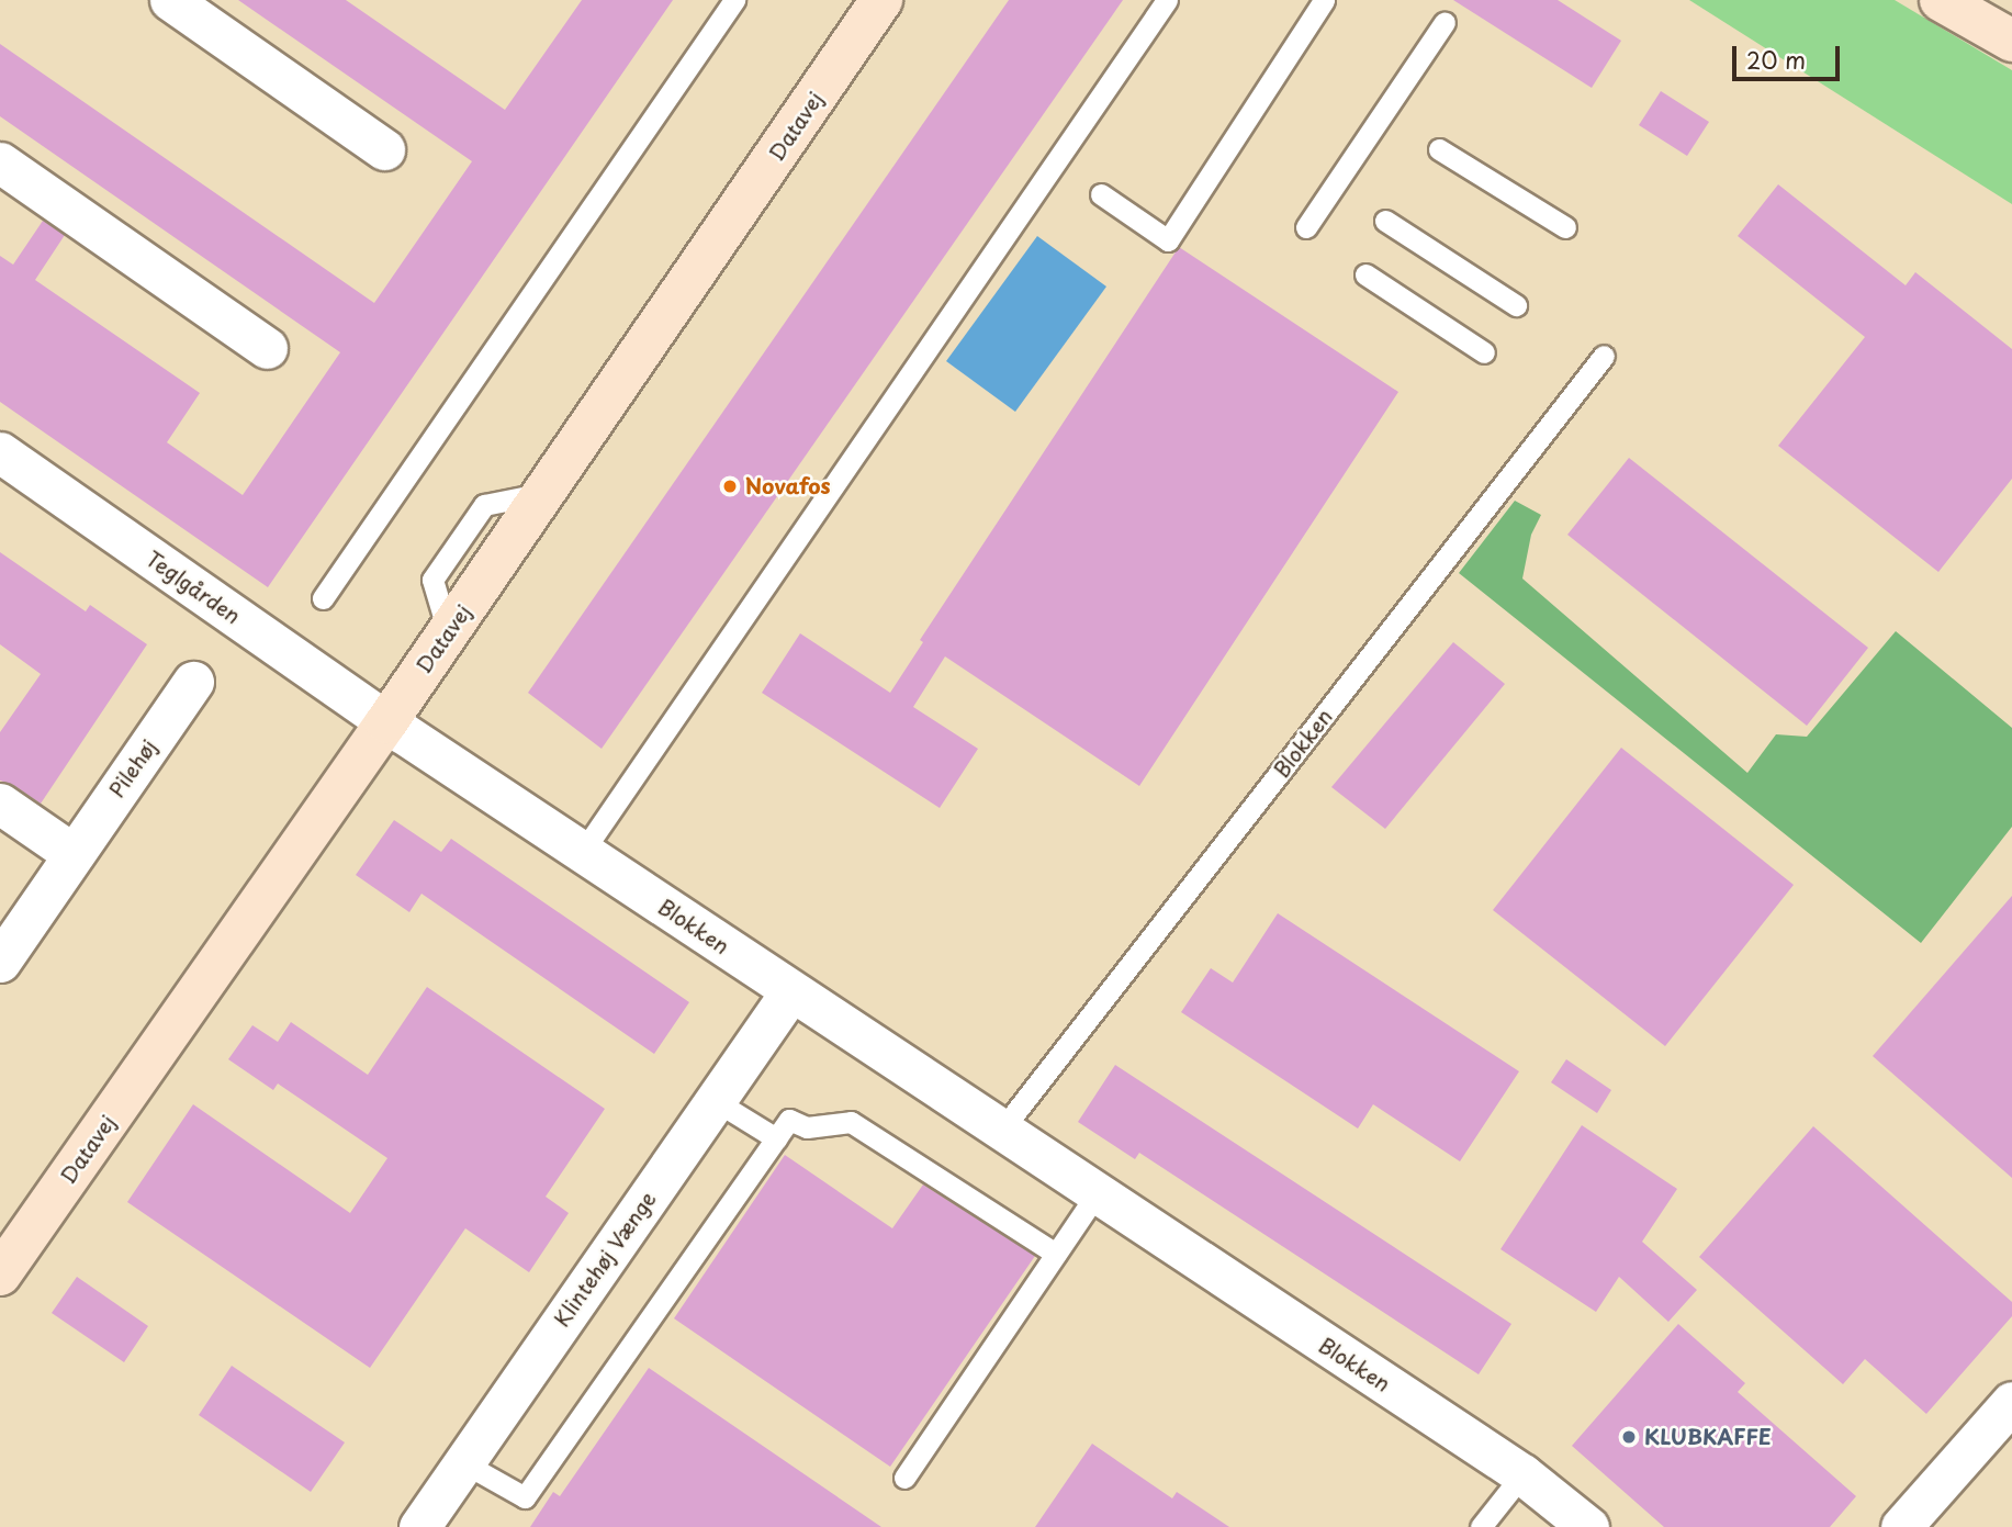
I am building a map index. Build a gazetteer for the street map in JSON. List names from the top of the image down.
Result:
{
  "streets": {
    "street": [
      "Datavej",
      "Teglgården",
      "Blokken",
      "Pilehøj",
      "Klintehøj Vænge"
    ]
  },
  "crossings": [
    ["Datavej", "Teglgården"],
    ["Datavej", "Blokken"],
    ["Teglgården", "Blokken"],
    ["Blokken", "Klintehøj Vænge"]
  ],
  "places": ["Novafos", "KLUBKAFFE"],
  "scale_bar": "20 m"
}
